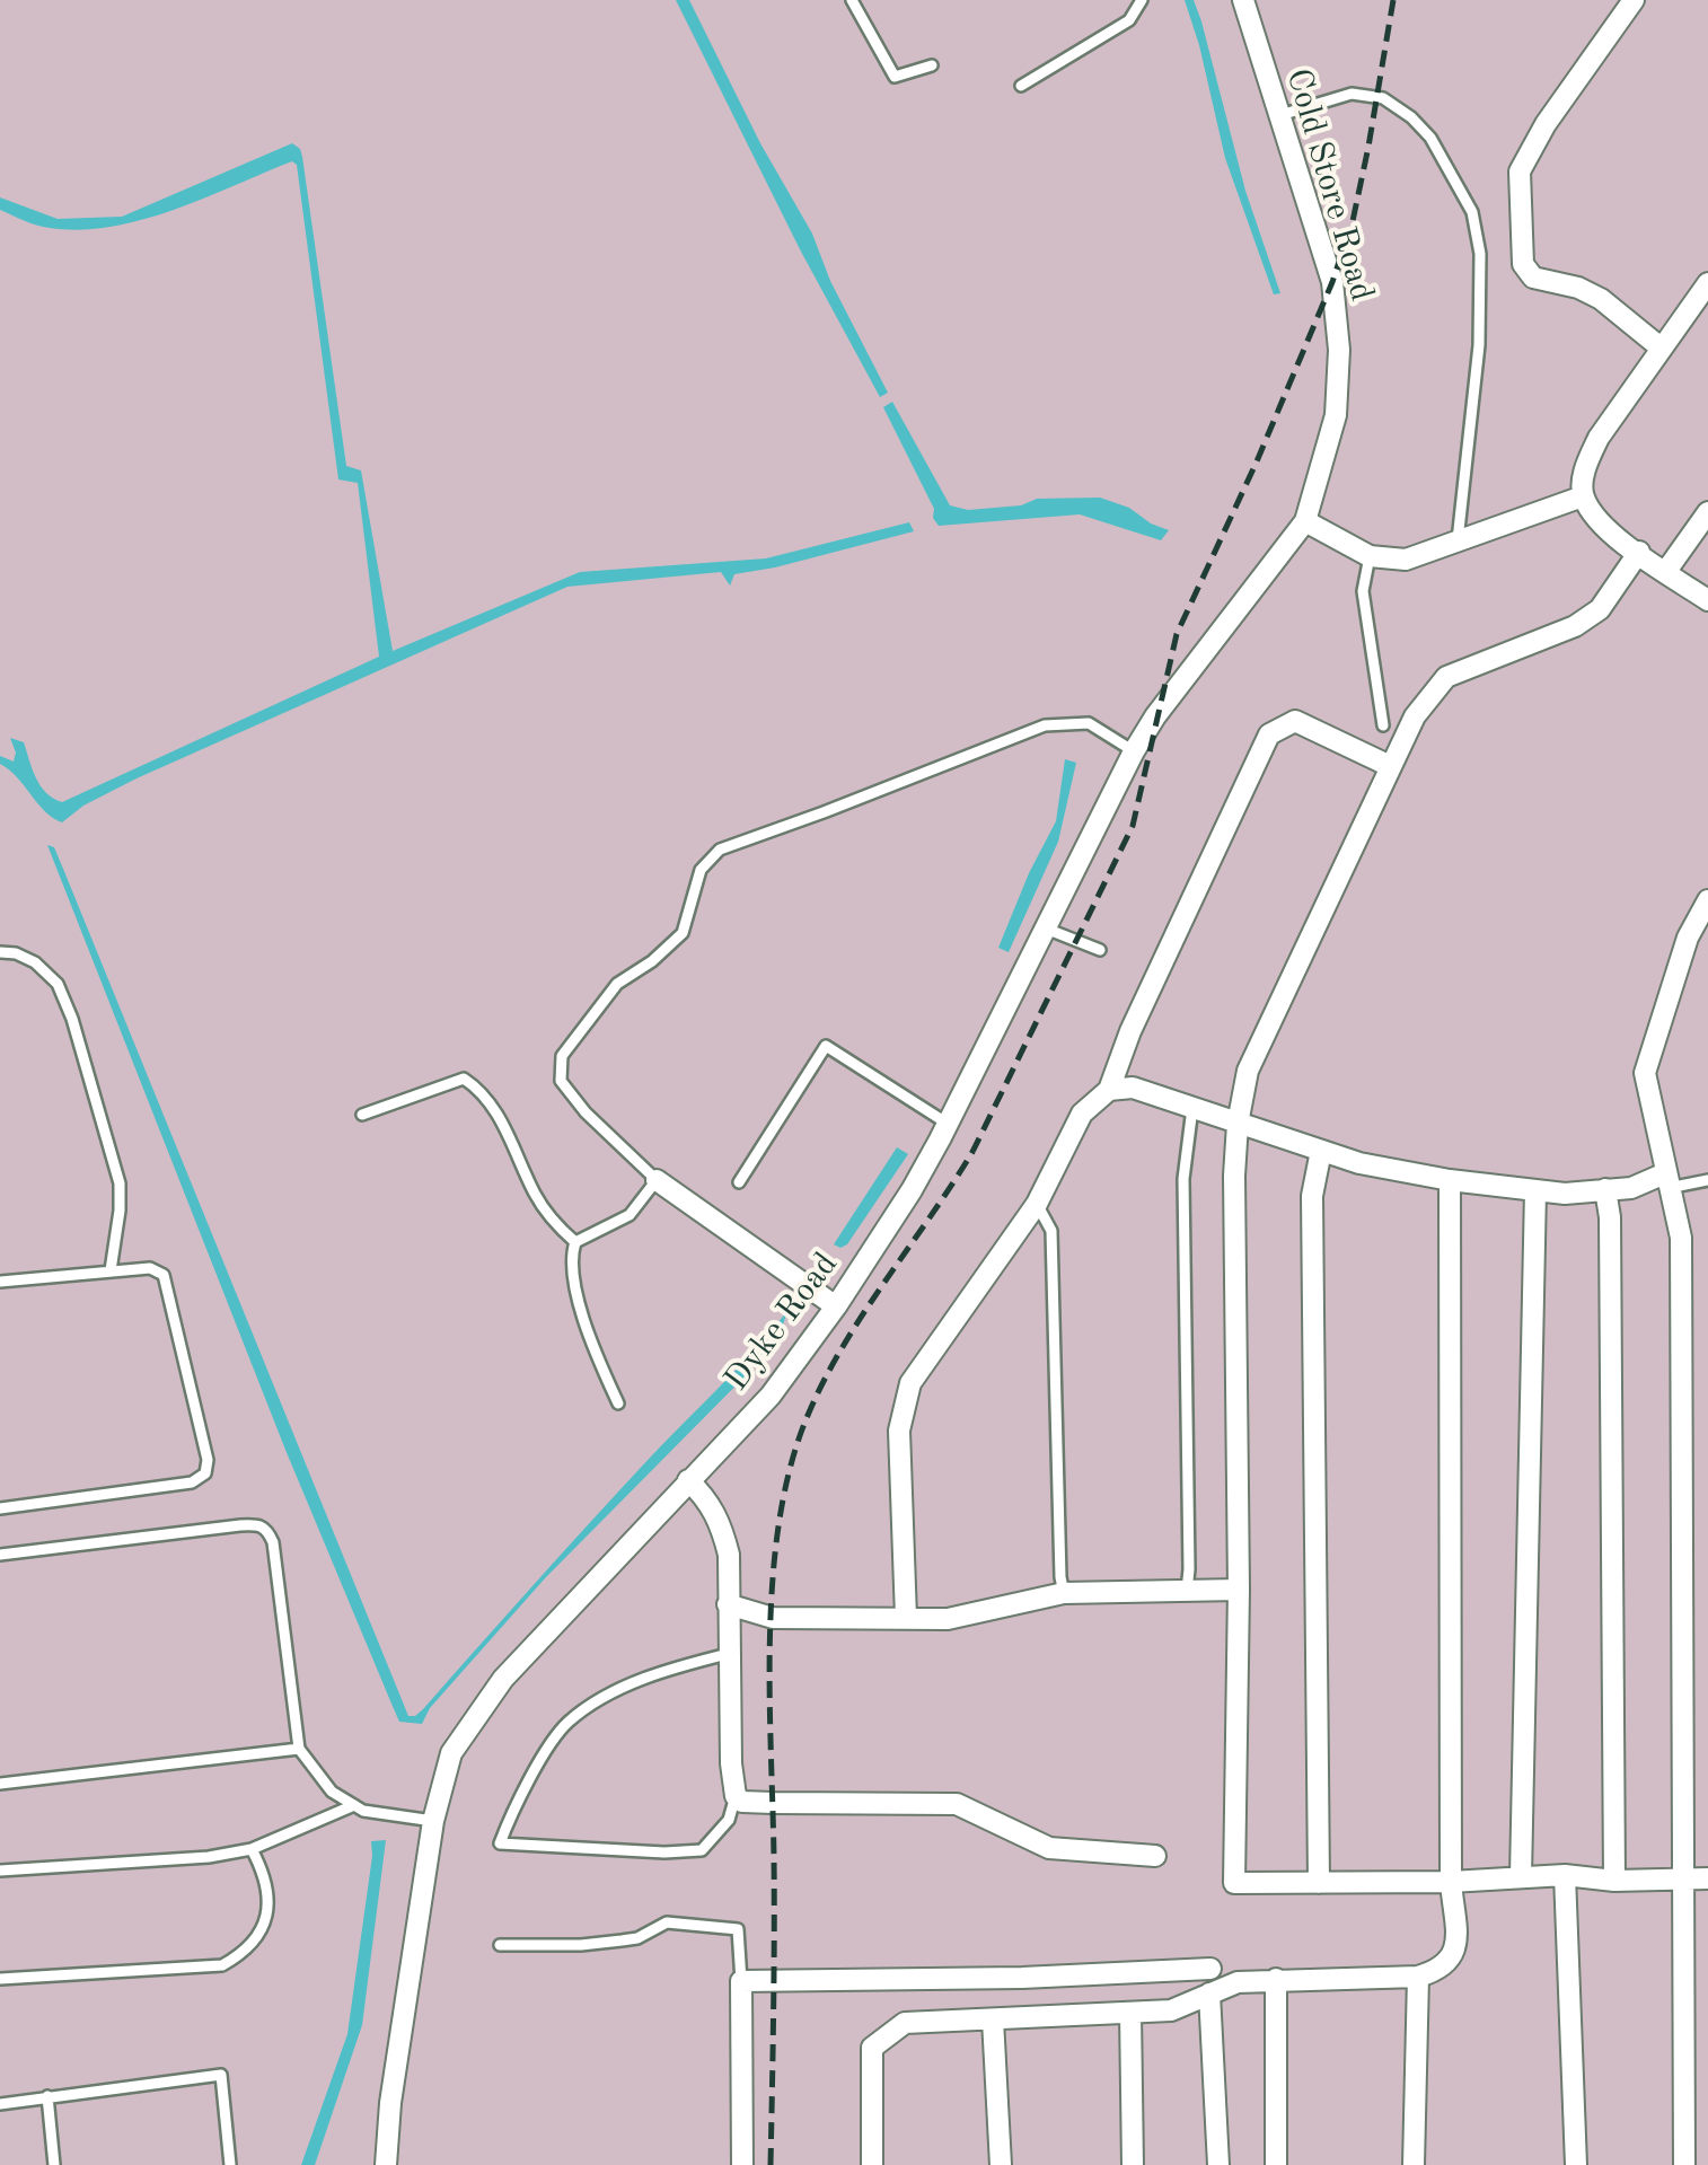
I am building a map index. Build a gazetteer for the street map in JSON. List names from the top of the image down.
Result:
{
  "streets": {
    "street": ["Cold Store Road", "Dyke Road"]
  },
  "crossings": [
    ["Cold Store Road", "Dyke Road"]
  ]
}
